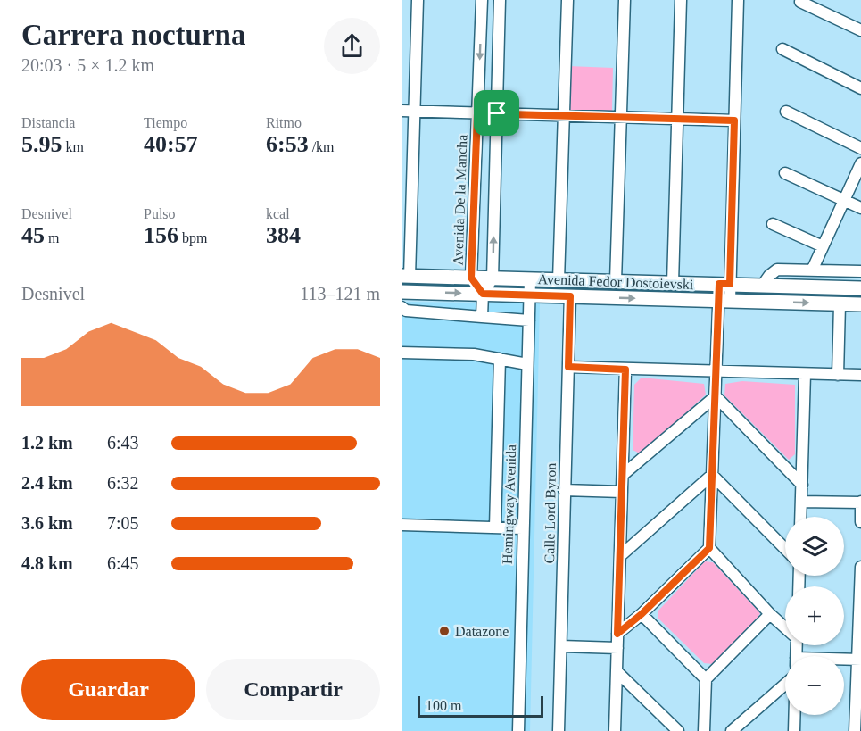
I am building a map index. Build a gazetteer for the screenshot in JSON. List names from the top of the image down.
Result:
{
  "streets": {
    "main road": ["Avenida Fedor Dostoievski"],
    "street": ["Avenida De la Mancha", "Hemingway Avenida", "Calle Lord Byron"]
  },
  "crossings": [
    ["Avenida De la Mancha", "Avenida Fedor Dostoievski"],
    ["Avenida Fedor Dostoievski", "Hemingway Avenida"],
    ["Avenida Fedor Dostoievski", "Calle Lord Byron"]
  ],
  "places": ["Datazone"],
  "scale_bar": "100 m",
  "page": {
    "heading": ["Carrera nocturna", "20:03 · 5 × 1.2 km"],
    "stats": [
      ["Distancia", "5.95 km"],
      ["Tiempo", "40:57"],
      ["Ritmo", "6:53 /km"],
      ["Desnivel", "45 m"],
      ["Pulso", "156 bpm"],
      ["kcal", "384"]
    ],
    "chart": ["Desnivel", "113–121 m"],
    "list": [
      {
        "name": "1.2 km",
        "note": "6:43"
      },
      {
        "name": "2.4 km",
        "note": "6:32"
      },
      {
        "name": "3.6 km",
        "note": "7:05"
      },
      {
        "name": "4.8 km",
        "note": "6:45"
      }
    ],
    "map_buttons": ["+", "−"],
    "buttons": ["Guardar", "Compartir"],
    "scale": "100 m"
  }
}
